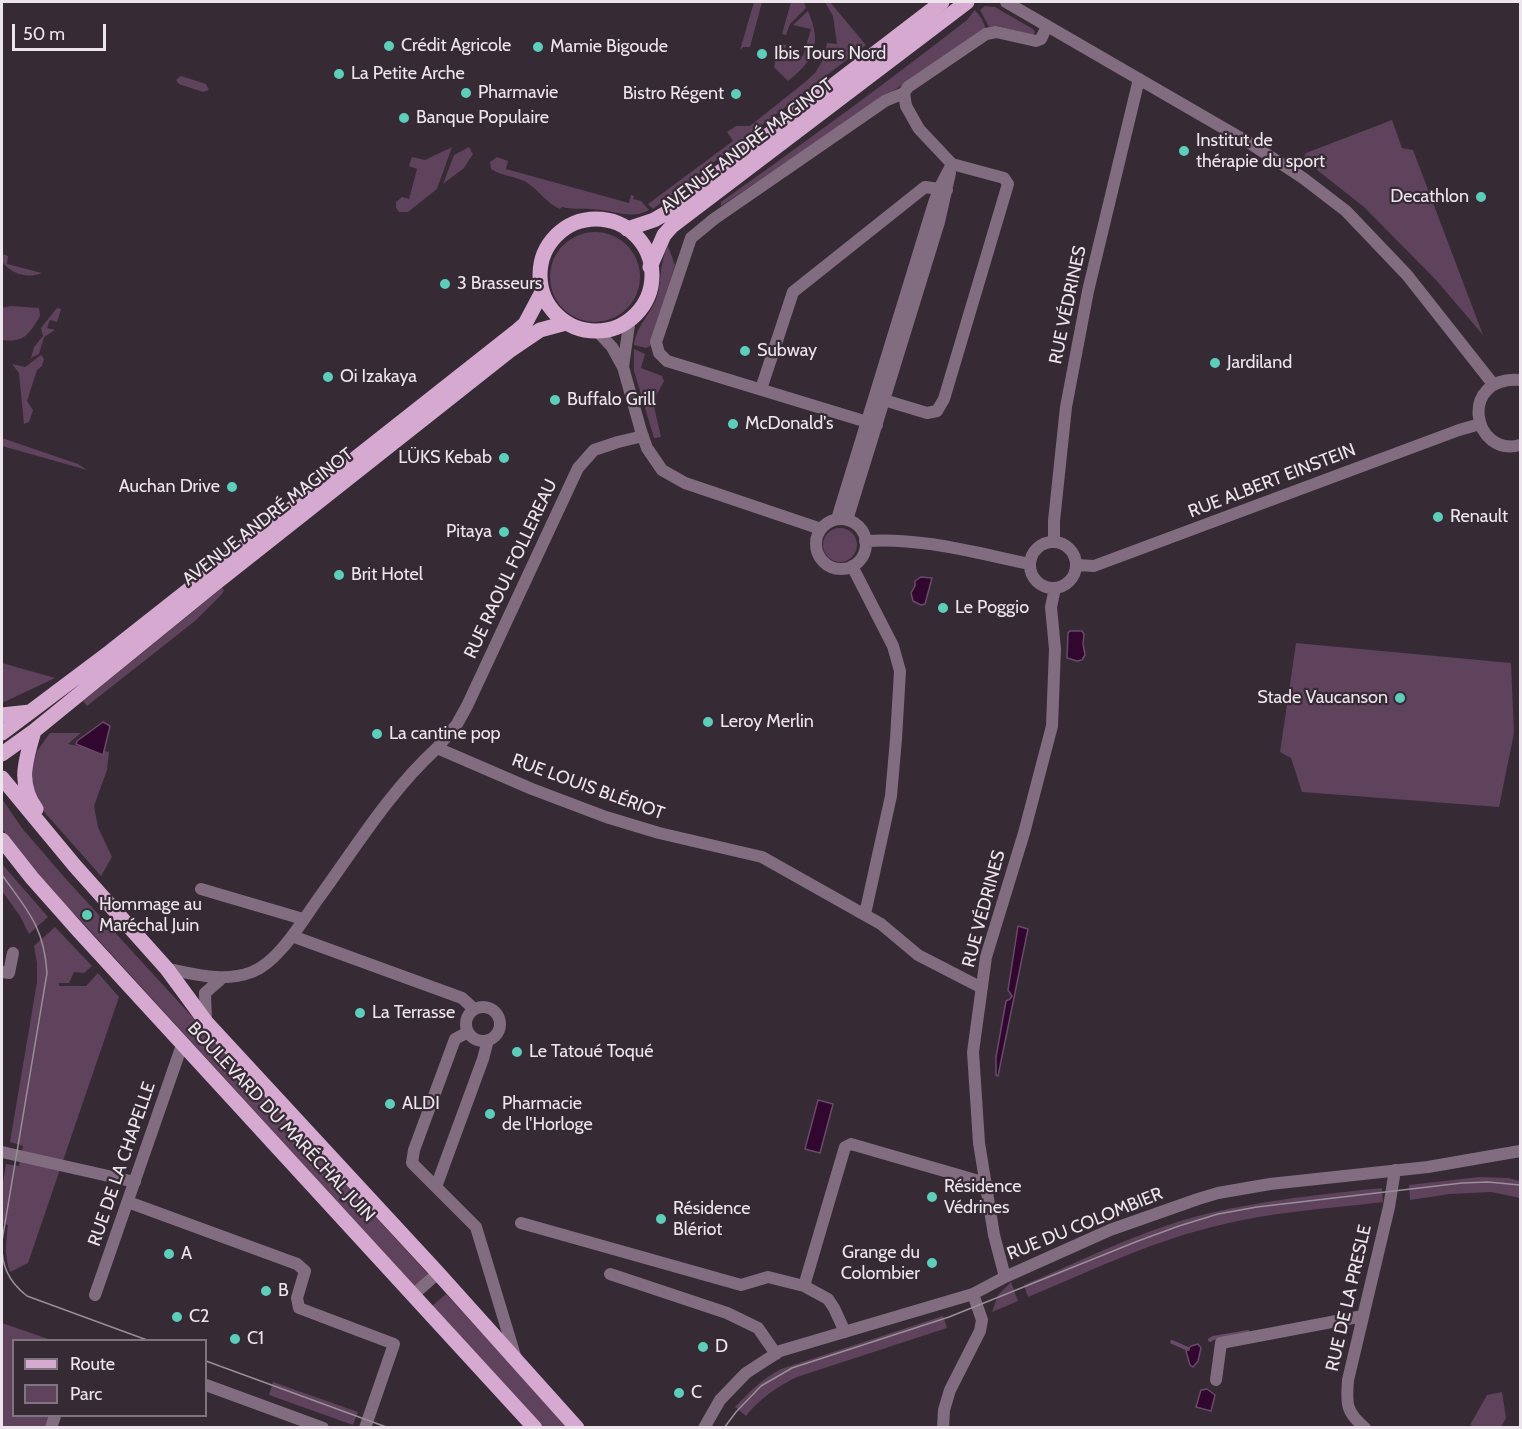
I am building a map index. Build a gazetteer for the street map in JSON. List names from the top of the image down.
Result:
{
  "streets": {
    "main road": ["AVENUE ANDRÉ MAGINOT", "BOULEVARD DU MARÉCHAL JUIN"],
    "street": [
      "RUE VÉDRINES",
      "RUE ALBERT EINSTEIN",
      "RUE RAOUL FOLLEREAU",
      "RUE LOUIS BLÉRIOT",
      "RUE DE LA CHAPELLE",
      "RUE DU COLOMBIER",
      "RUE DE LA PRESLE"
    ]
  },
  "crossings": [
    ["AVENUE ANDRÉ MAGINOT", "BOULEVARD DU MARÉCHAL JUIN"],
    ["RUE VÉDRINES", "RUE ALBERT EINSTEIN"],
    ["RUE VÉDRINES", "RUE LOUIS BLÉRIOT"],
    ["RUE VÉDRINES", "RUE DU COLOMBIER"],
    ["RUE RAOUL FOLLEREAU", "RUE LOUIS BLÉRIOT"],
    ["BOULEVARD DU MARÉCHAL JUIN", "RUE DE LA CHAPELLE"],
    ["RUE DU COLOMBIER", "RUE DE LA PRESLE"]
  ],
  "places": [
    "Crédit Agricole",
    "Mamie Bigoude",
    "Ibis Tours Nord",
    "La Petite Arche",
    "Pharmavie",
    "Bistro Régent",
    "Banque Populaire",
    "Institut de thérapie du sport",
    "Decathlon",
    "3 Brasseurs",
    "Subway",
    "Jardiland",
    "Oi Izakaya",
    "Buffalo Grill",
    "McDonald's",
    "LÜKS Kebab",
    "Auchan Drive",
    "Renault",
    "Pitaya",
    "Brit Hotel",
    "Le Poggio",
    "Stade Vaucanson",
    "Leroy Merlin",
    "La cantine pop",
    "Hommage au Maréchal Juin",
    "La Terrasse",
    "Le Tatoué Toqué",
    "ALDI",
    "Pharmacie de l'Horloge",
    "Résidence Védrines",
    "Résidence Blériot",
    "A",
    "Grange du Colombier",
    "B",
    "C2",
    "C1",
    "D",
    "C"
  ],
  "legend": ["Route", "Parc"],
  "scale_bar": "50 m"
}
